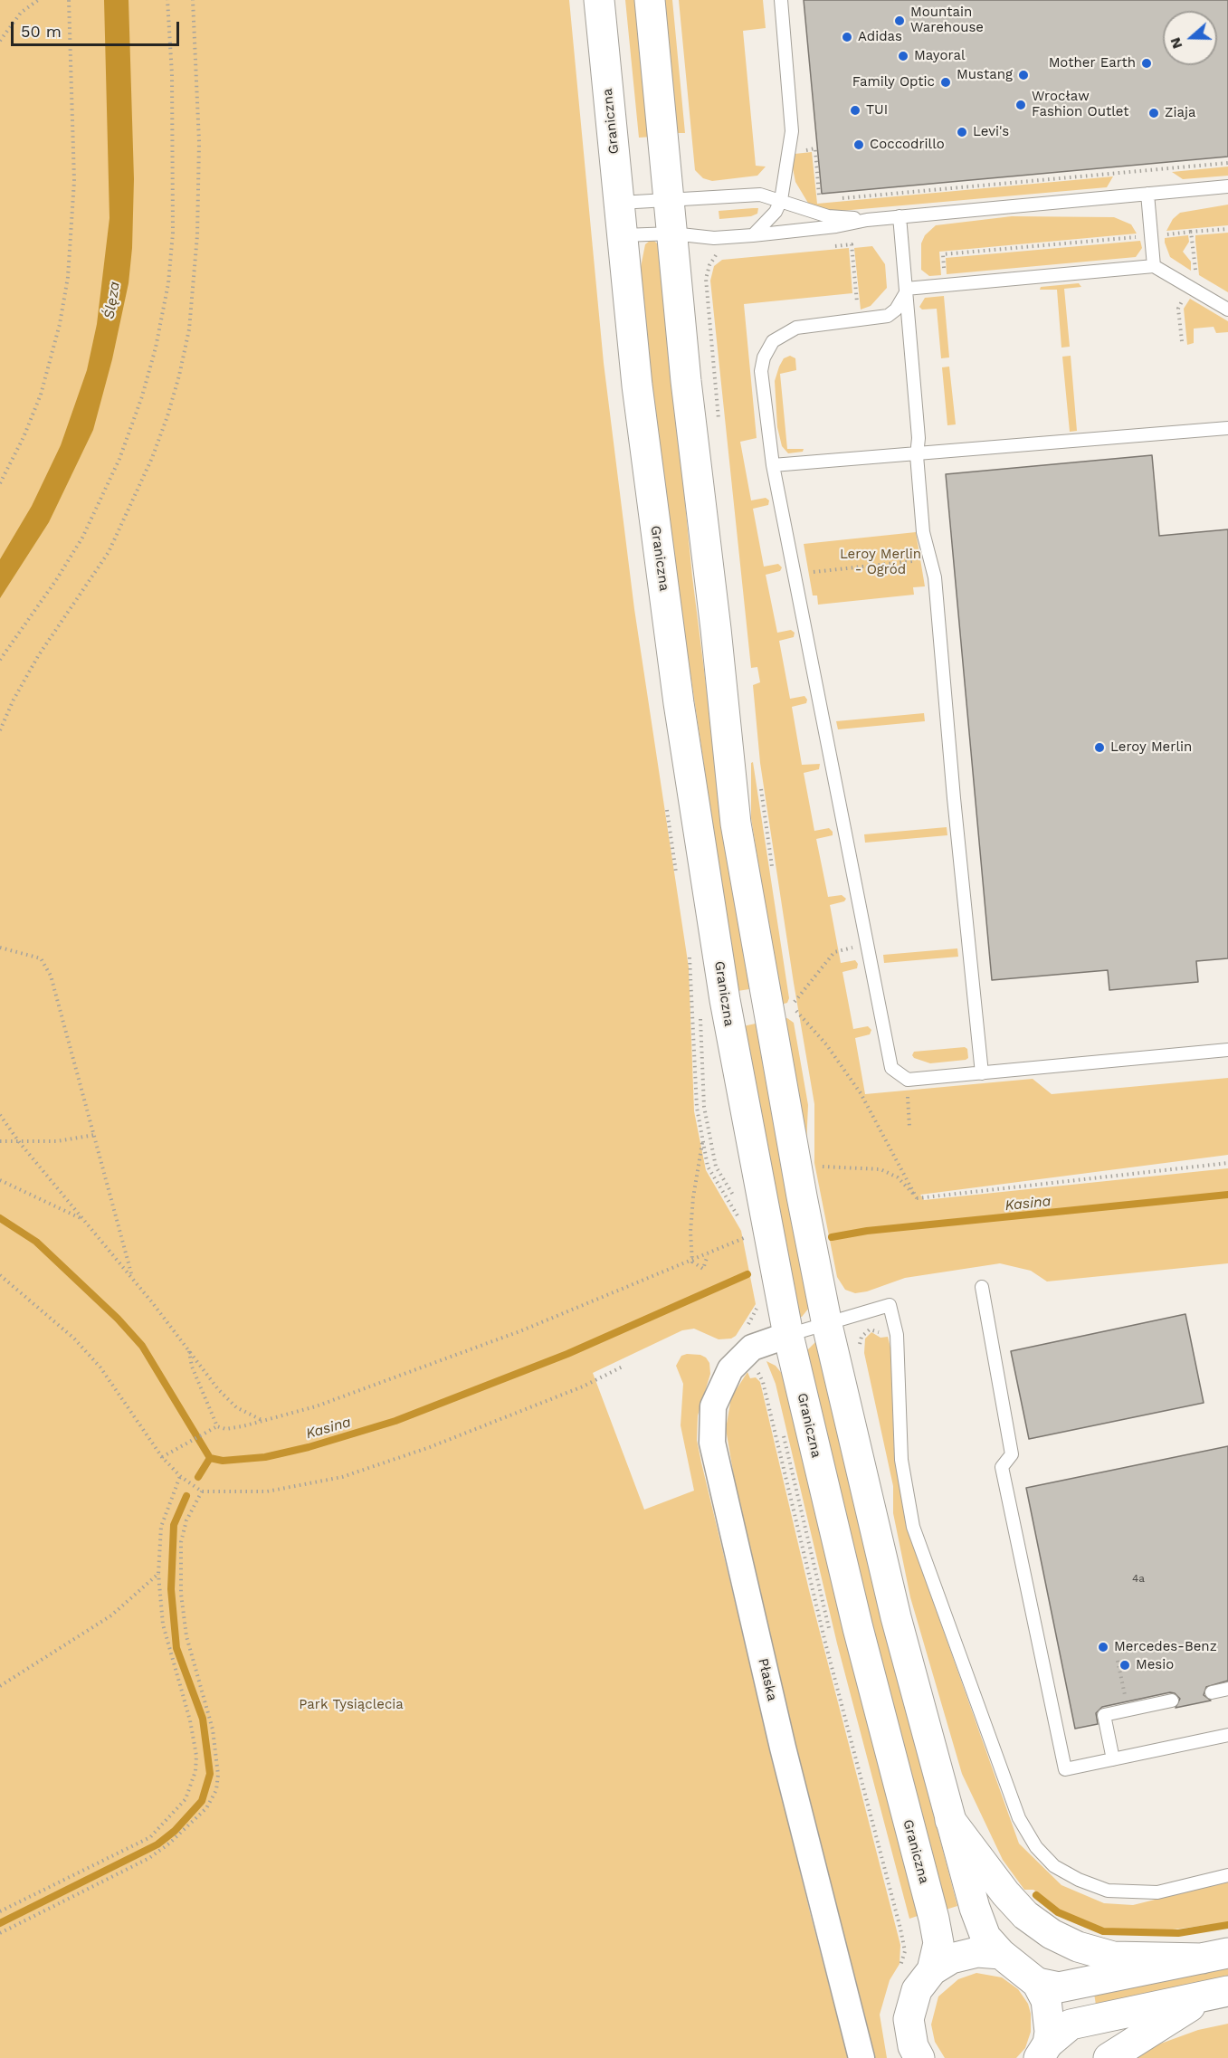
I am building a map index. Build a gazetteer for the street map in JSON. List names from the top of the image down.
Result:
{
  "streets": {
    "main road": ["Graniczna"],
    "street": ["Płaska"]
  },
  "crossings": [
    ["Graniczna", "Płaska"]
  ],
  "water": ["Ślęza", "Kasina"],
  "parks": ["Leroy Merlin - Ogród", "Park Tysiąclecia"],
  "places": [
    "Mountain Warehouse",
    "Adidas",
    "Mayoral",
    "Mother Earth",
    "Mustang",
    "Family Optic",
    "Wrocław Fashion Outlet",
    "TUI",
    "Ziaja",
    "Levi's",
    "Coccodrillo",
    "Leroy Merlin",
    "Mercedes-Benz",
    "Mesio"
  ],
  "house_numbers": ["4a"],
  "scale_bar": "50 m",
  "north": "left"
}
